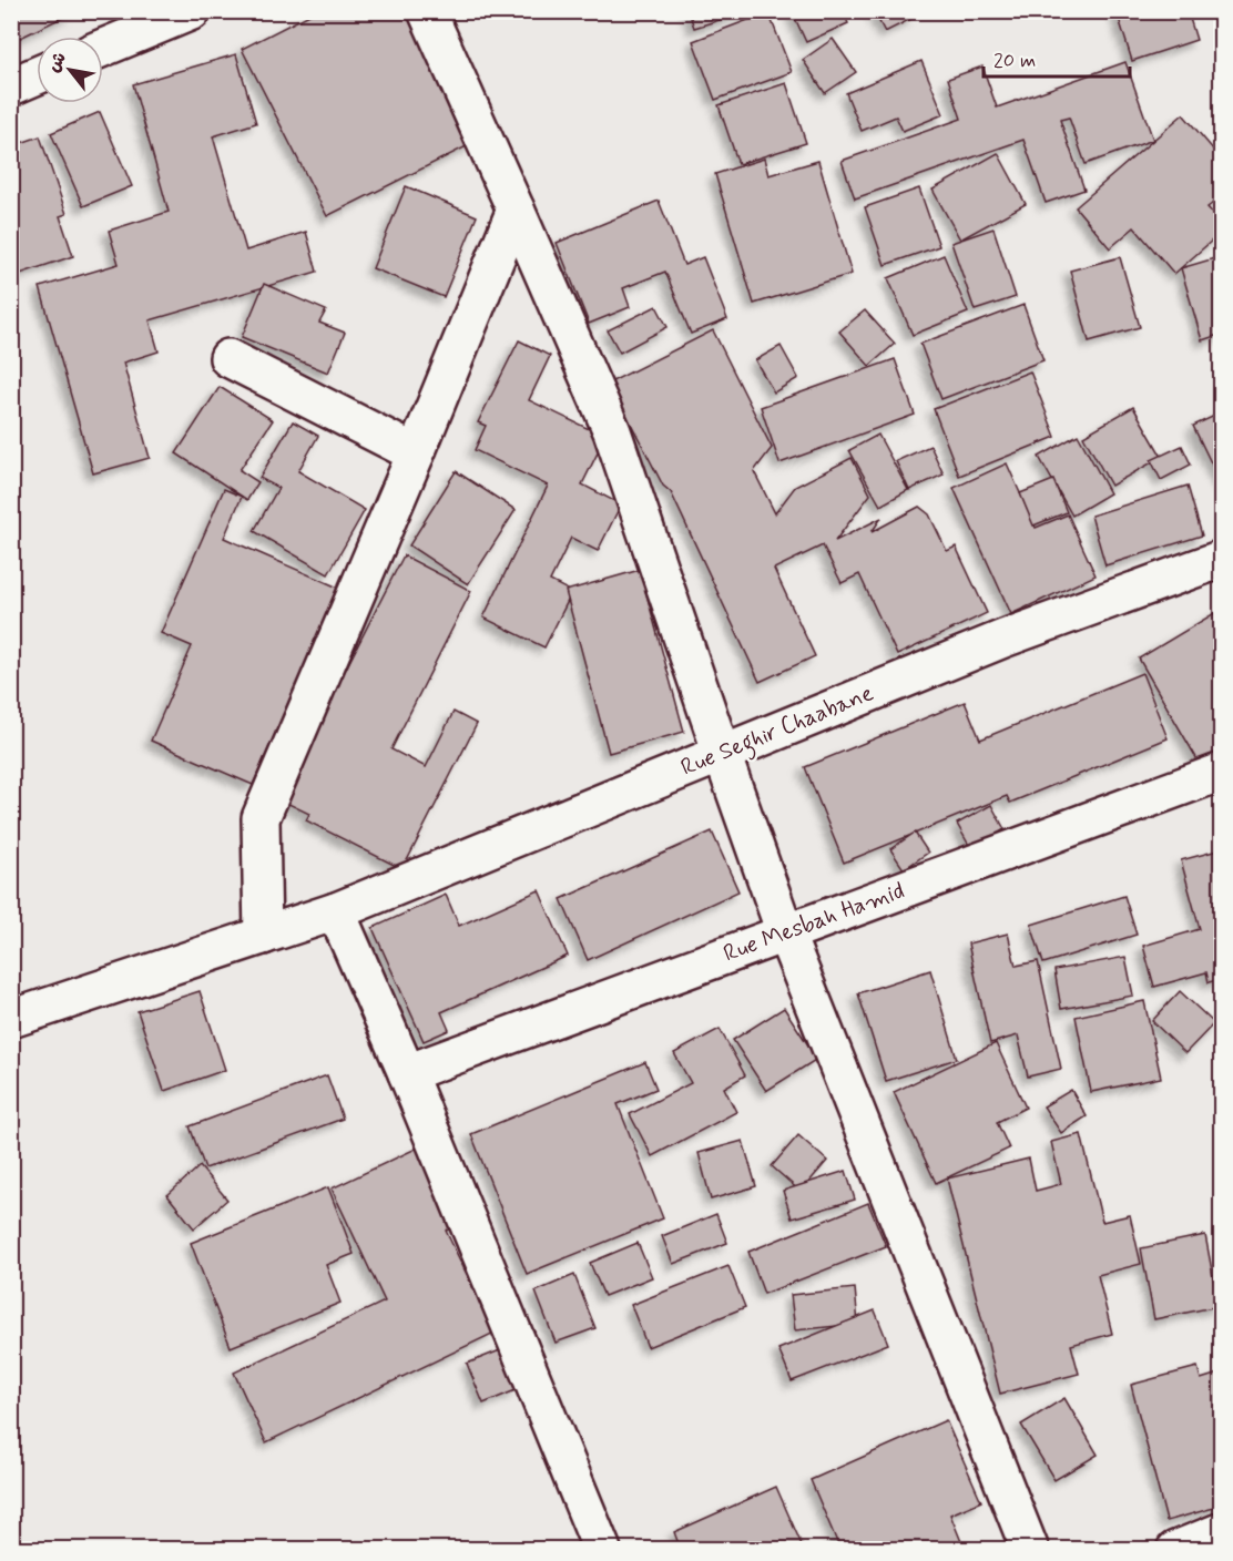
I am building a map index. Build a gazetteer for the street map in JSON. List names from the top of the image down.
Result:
{
  "streets": {
    "street": ["Rue Seghir Chaabane", "Rue Mesbah Hamid"]
  },
  "scale_bar": "20 m",
  "north": "top left"
}
